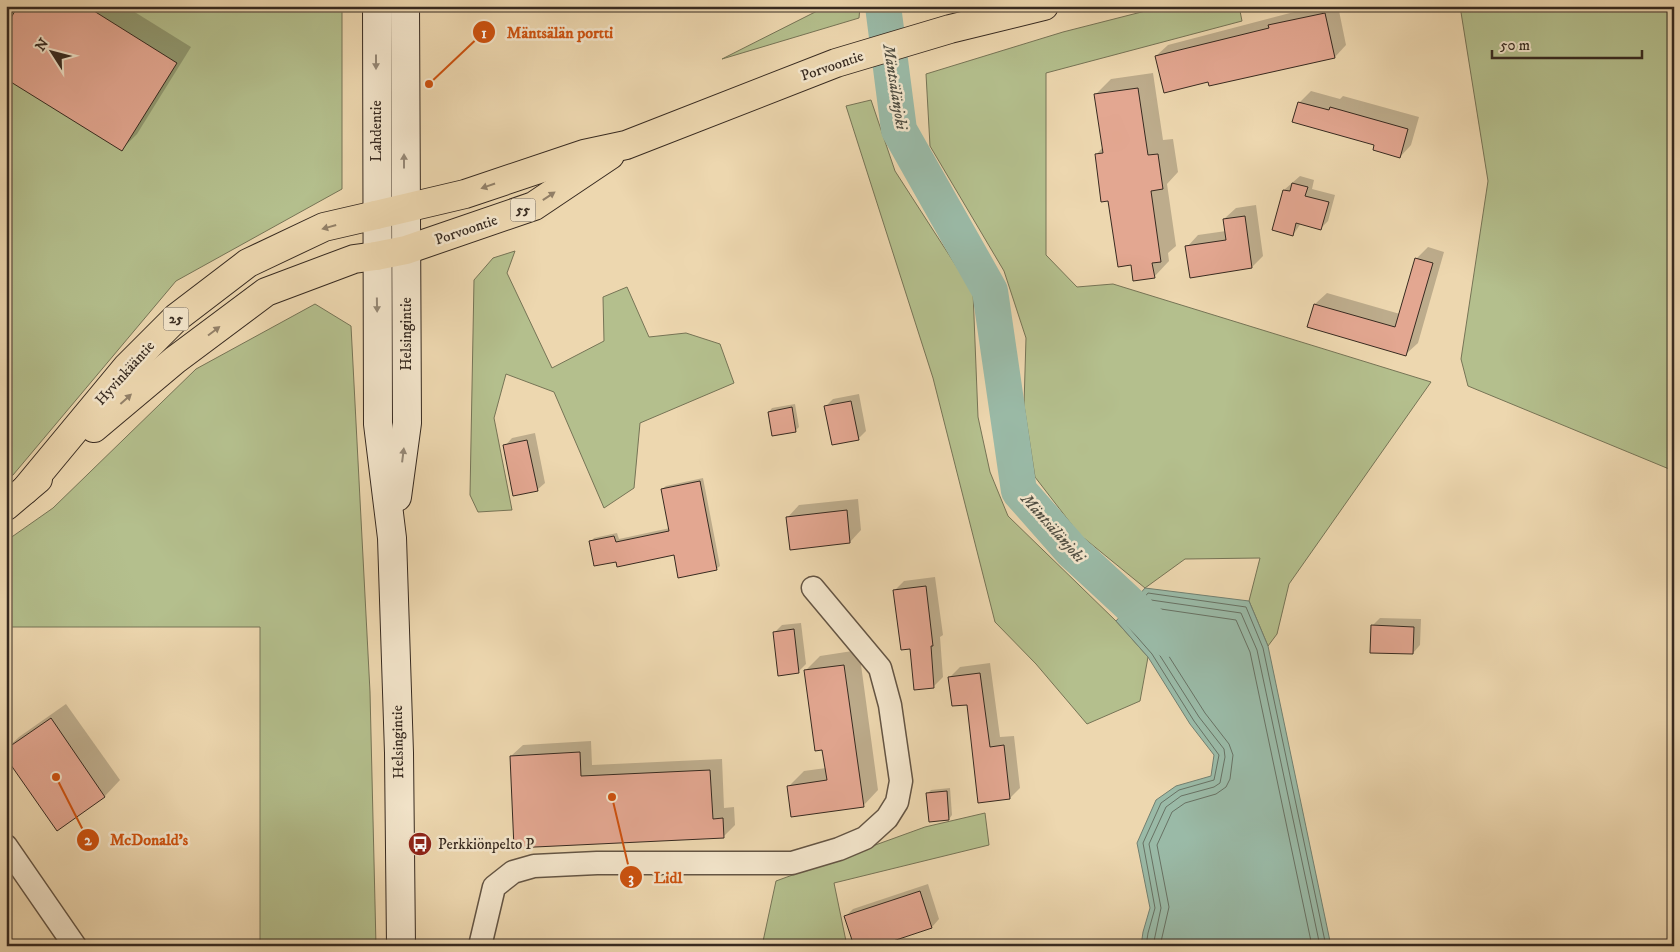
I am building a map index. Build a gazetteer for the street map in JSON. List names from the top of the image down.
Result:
{
  "streets": {
    "main road": [
      "Porvoontie",
      "Lahdentie",
      "55",
      "25",
      "Helsingintie",
      "Hyvinkääntie"
    ]
  },
  "crossings": [
    ["Porvoontie", "Lahdentie"],
    ["Porvoontie", "Helsingintie"],
    ["Porvoontie", "Hyvinkääntie"],
    ["Lahdentie", "Helsingintie"],
    ["Lahdentie", "Hyvinkääntie"],
    ["Helsingintie", "Hyvinkääntie"]
  ],
  "water": ["Mäntsälänjoki"],
  "places": {
    "other": ["Mäntsälän portti", "McDonald's", "Lidl"],
    "bus stop": ["Perkkiönpelto P"]
  },
  "scale_bar": "50 m",
  "north": "top left"
}
